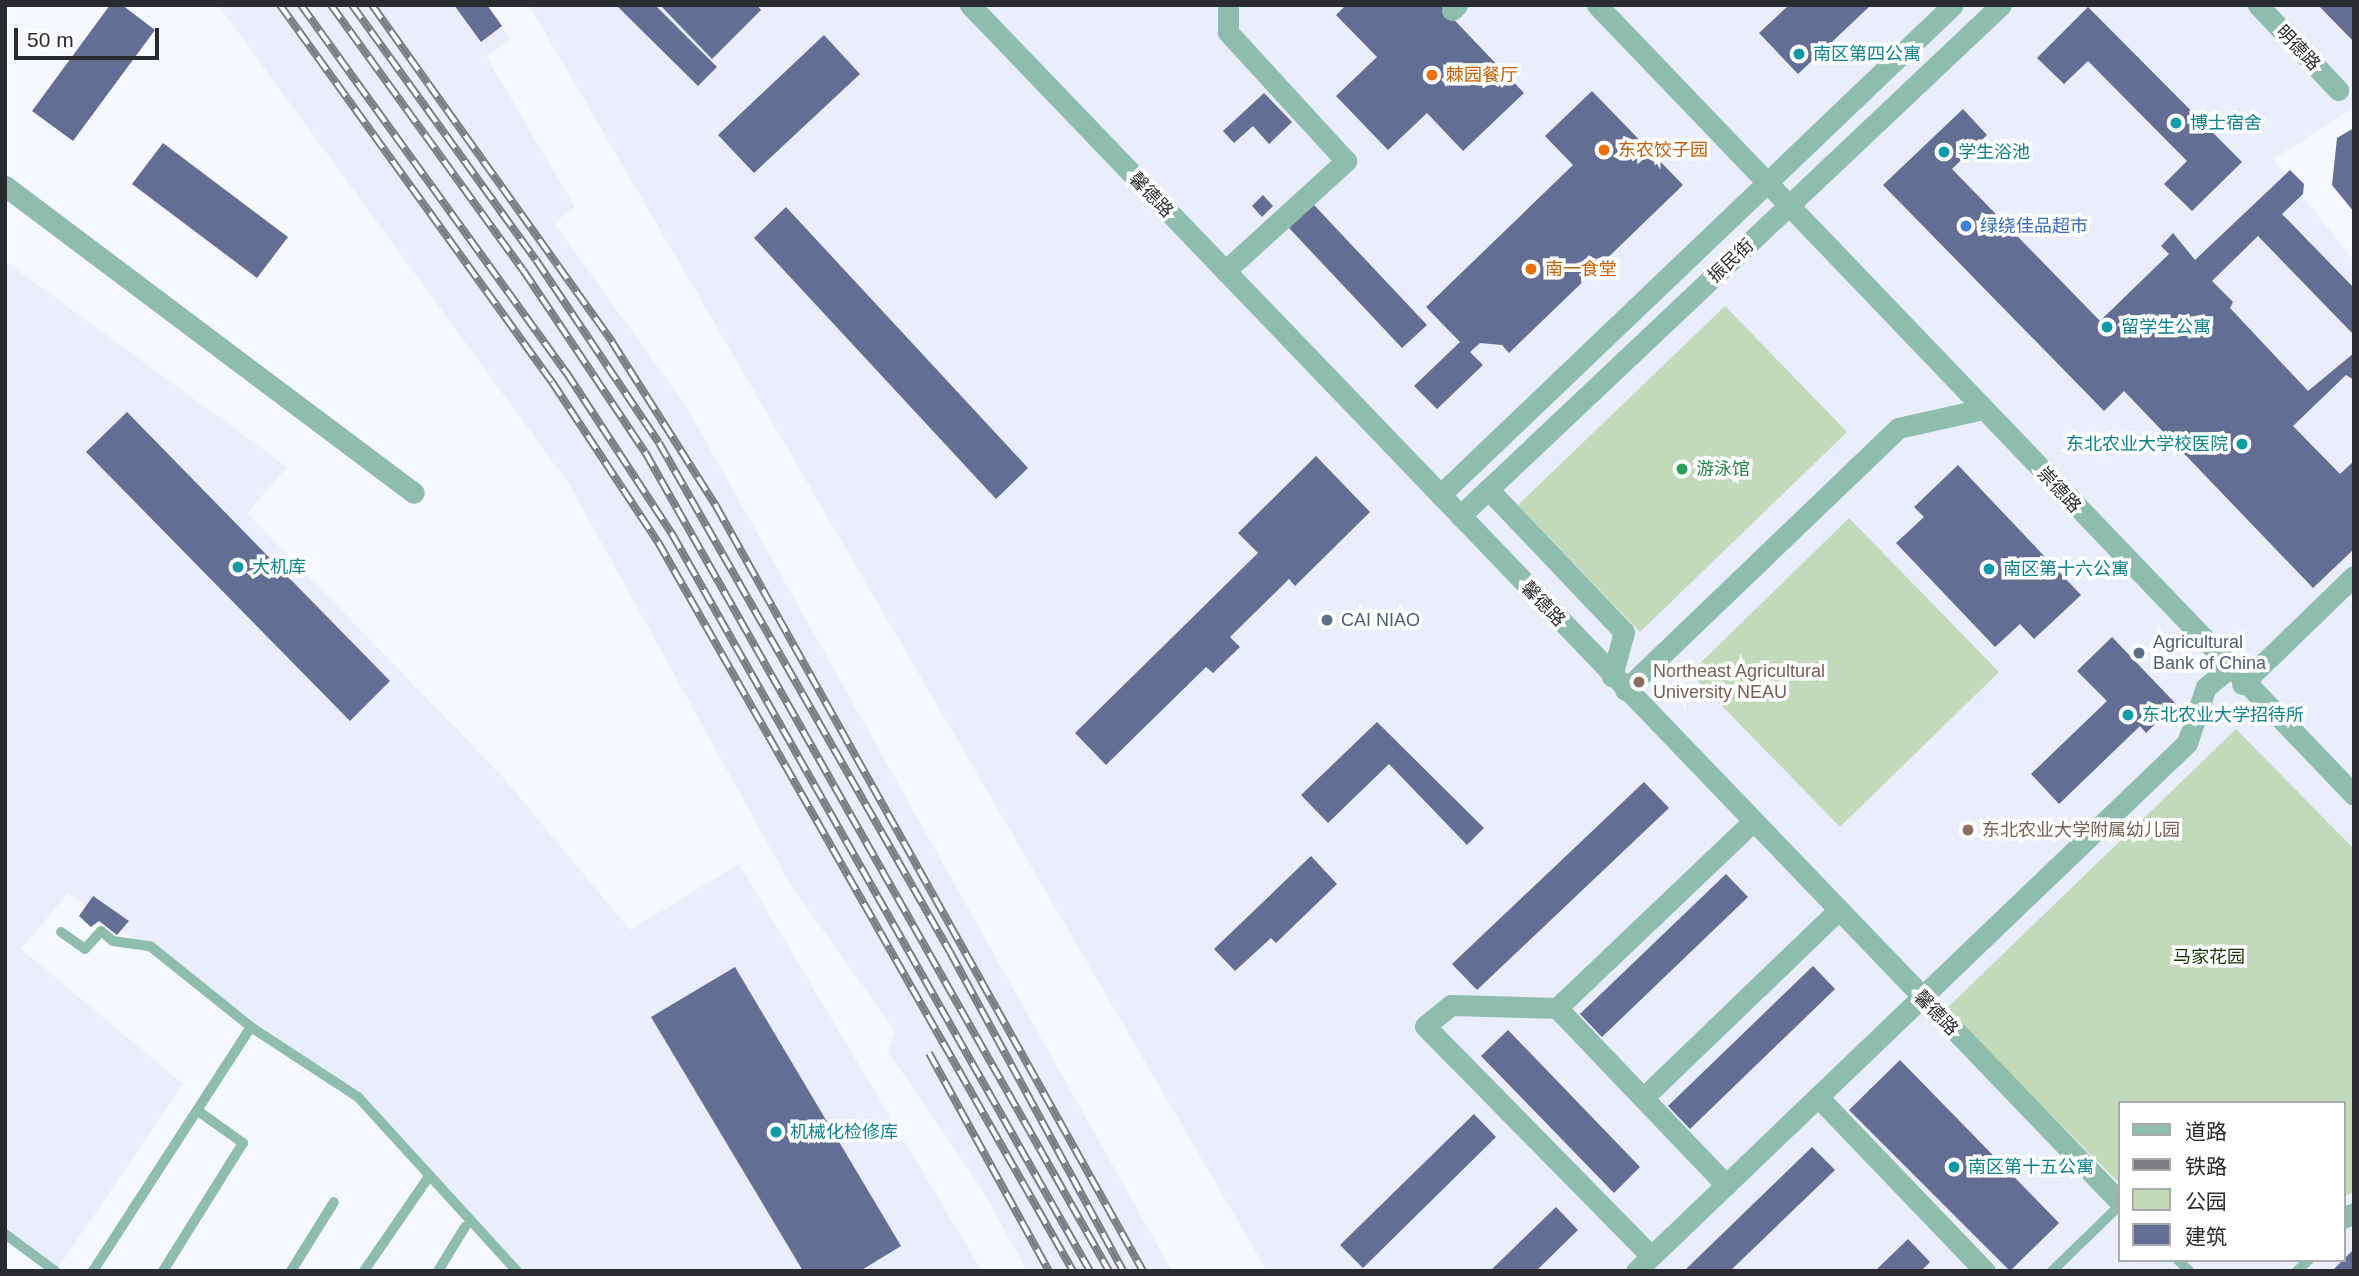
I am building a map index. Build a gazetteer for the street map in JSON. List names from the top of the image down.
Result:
{
  "streets": {
    "street": [
      "明德路",
      "馨德路",
      "振民街",
      "崇德路"
    ]
  },
  "crossings": [
    ["馨德路", "振民街"],
    ["振民街", "崇德路"]
  ],
  "parks": ["马家花园"],
  "places": [
    "南区第四公寓",
    "棘园餐厅",
    "博士宿舍",
    "东农饺子园",
    "学生浴池",
    "绿绕佳品超市",
    "南一食堂",
    "留学生公寓",
    "东北农业大学校医院",
    "游泳馆",
    "大机库",
    "南区第十六公寓",
    "CAI NIAO",
    "Agricultural Bank of China",
    "Northeast Agricultural University NEAU",
    "东北农业大学招待所",
    "东北农业大学附属幼儿园",
    "机械化检修库",
    "南区第十五公寓"
  ],
  "legend": [
    "道路",
    "铁路",
    "公园",
    "建筑"
  ],
  "scale_bar": "50 m"
}
